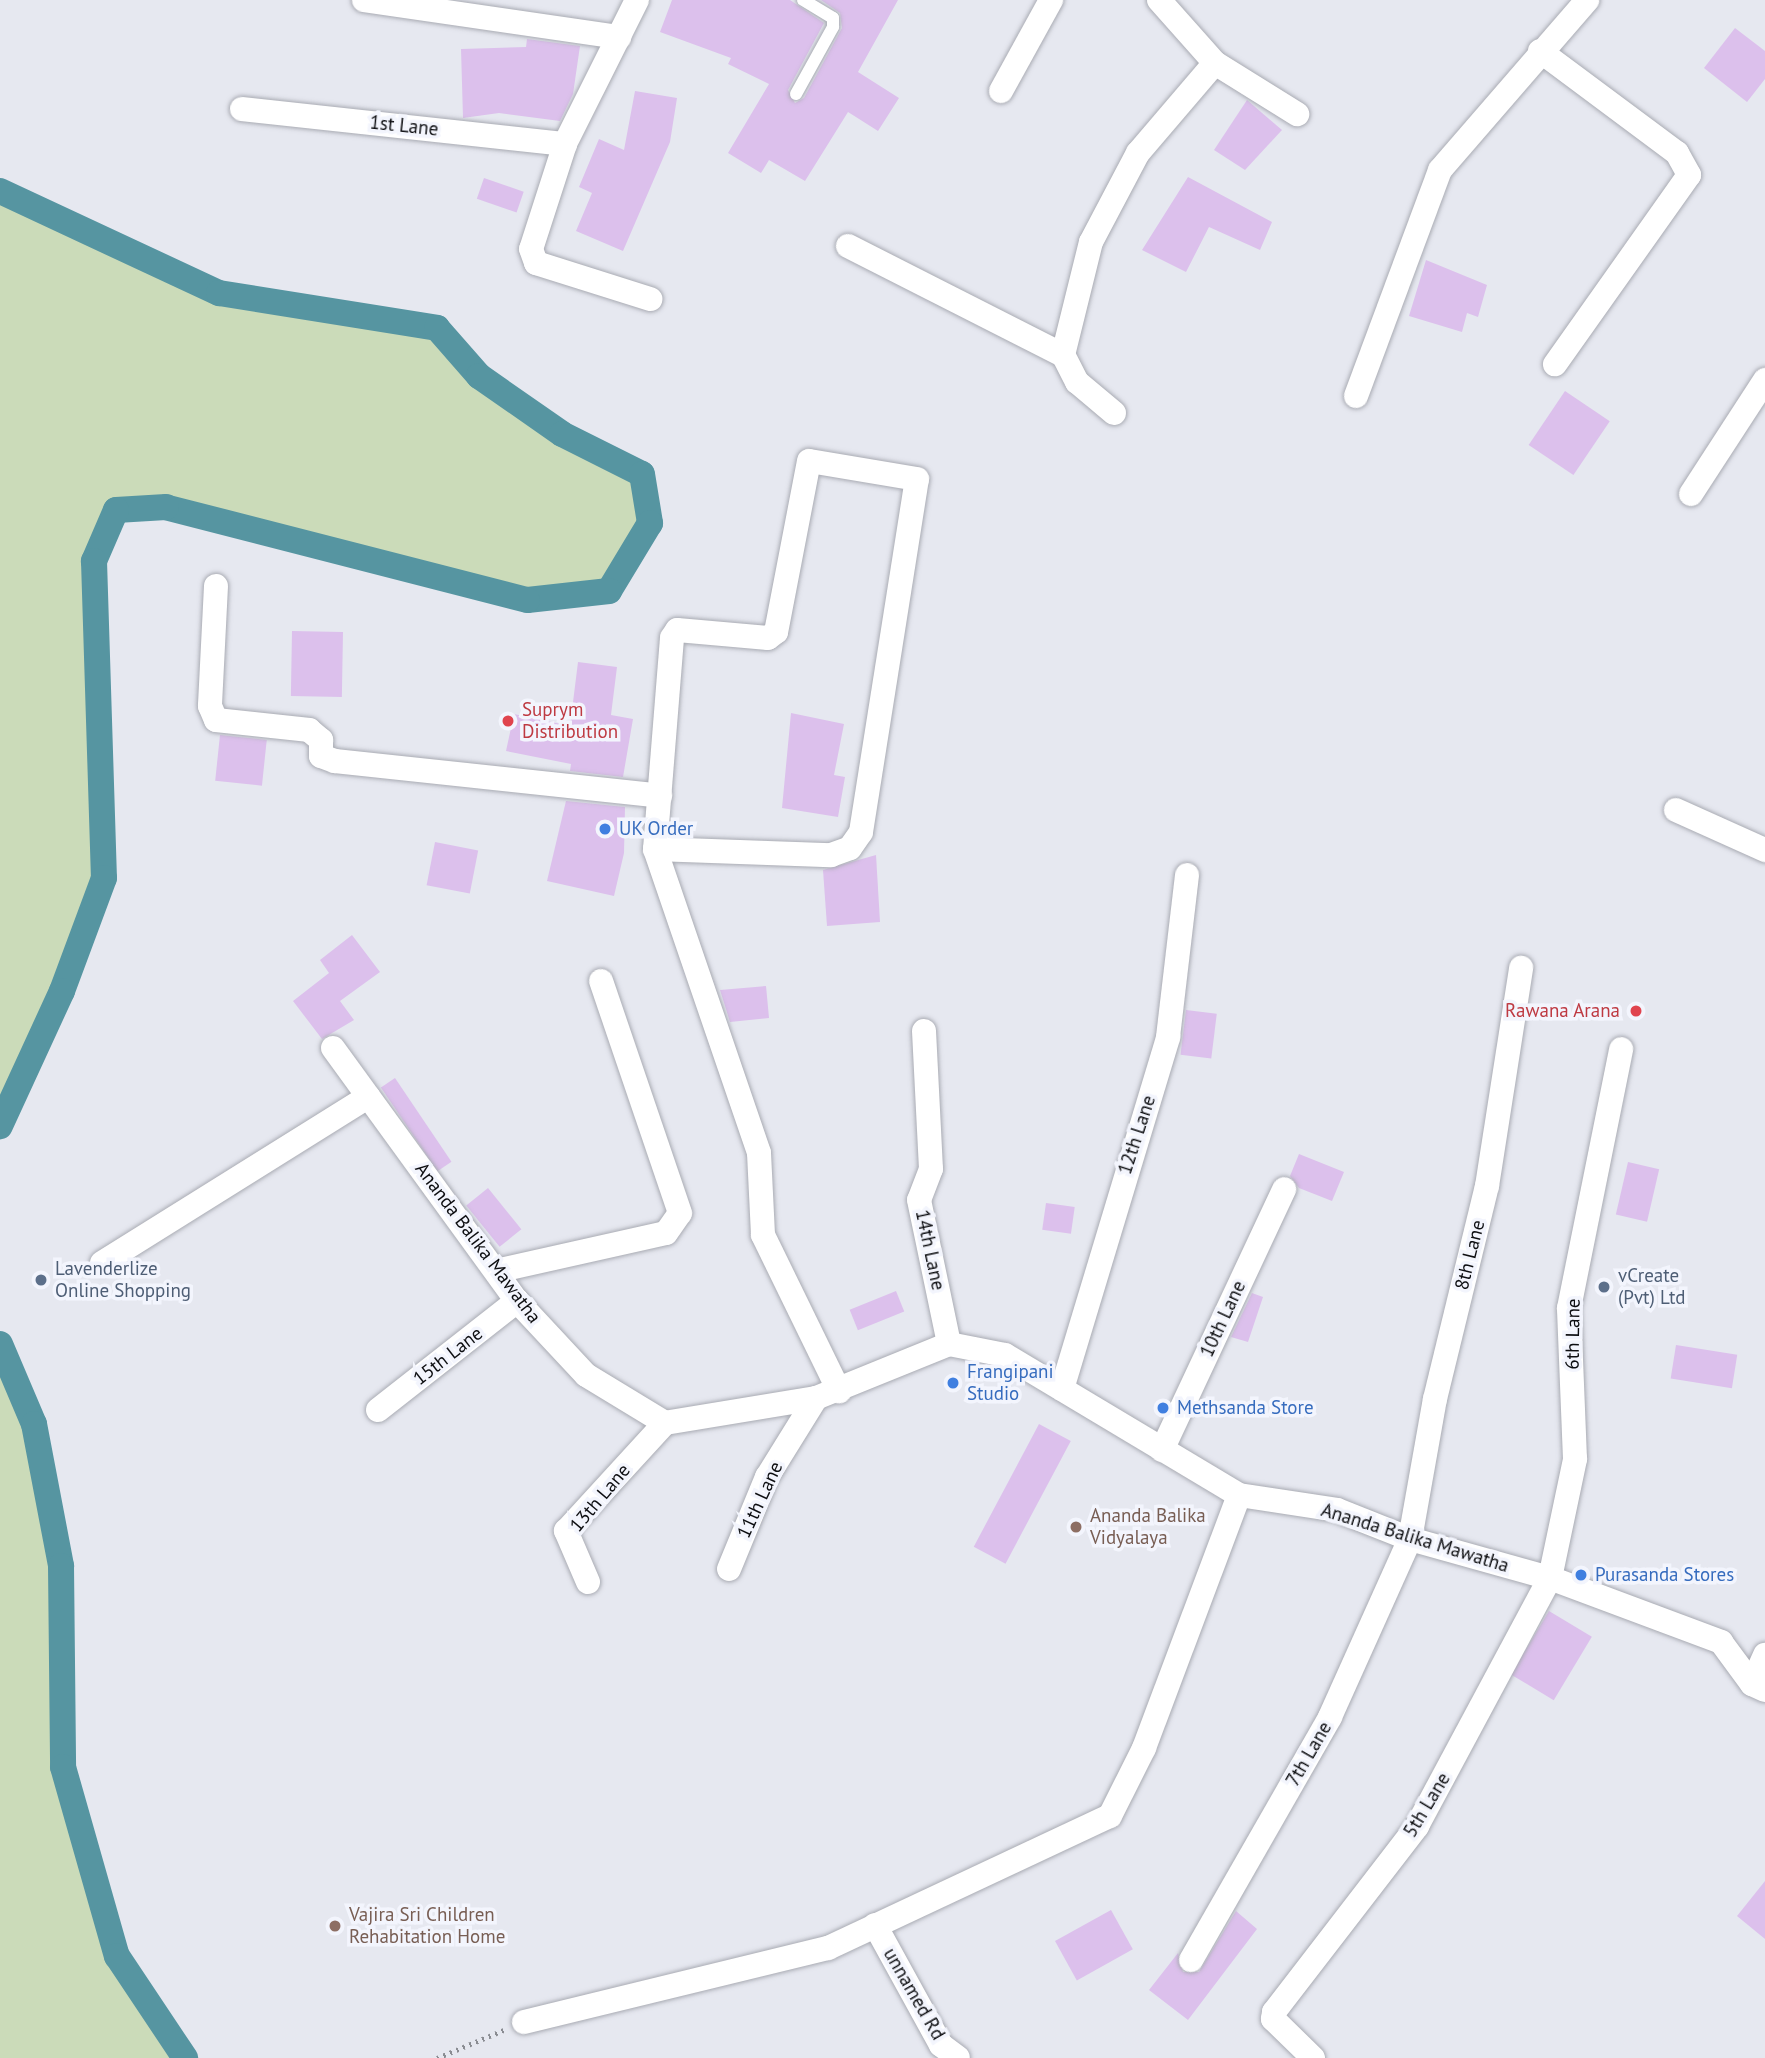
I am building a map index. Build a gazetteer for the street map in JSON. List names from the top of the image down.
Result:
{
  "streets": {
    "street": [
      "1st Lane",
      "12th Lane",
      "Ananda Balika Mawatha",
      "14th Lane",
      "8th Lane",
      "10th Lane",
      "6th Lane",
      "15th Lane",
      "13th Lane",
      "11th Lane",
      "7th Lane",
      "5th Lane",
      "unnamed Rd"
    ]
  },
  "crossings": [
    ["12th Lane", "Ananda Balika Mawatha"],
    ["Ananda Balika Mawatha", "14th Lane"],
    ["Ananda Balika Mawatha", "8th Lane"],
    ["Ananda Balika Mawatha", "10th Lane"],
    ["Ananda Balika Mawatha", "6th Lane"],
    ["Ananda Balika Mawatha", "15th Lane"],
    ["Ananda Balika Mawatha", "13th Lane"],
    ["Ananda Balika Mawatha", "7th Lane"],
    ["Ananda Balika Mawatha", "5th Lane"],
    ["8th Lane", "7th Lane"],
    ["6th Lane", "5th Lane"]
  ],
  "places": [
    "Suprym Distribution",
    "UK Order",
    "Rawana Arana",
    "Lavenderlize Online Shopping",
    "vCreate (Pvt) Ltd",
    "Frangipani Studio",
    "Methsanda Store",
    "Ananda Balika Vidyalaya",
    "Purasanda Stores",
    "Vajira Sri Children Rehabitation Home"
  ]
}
